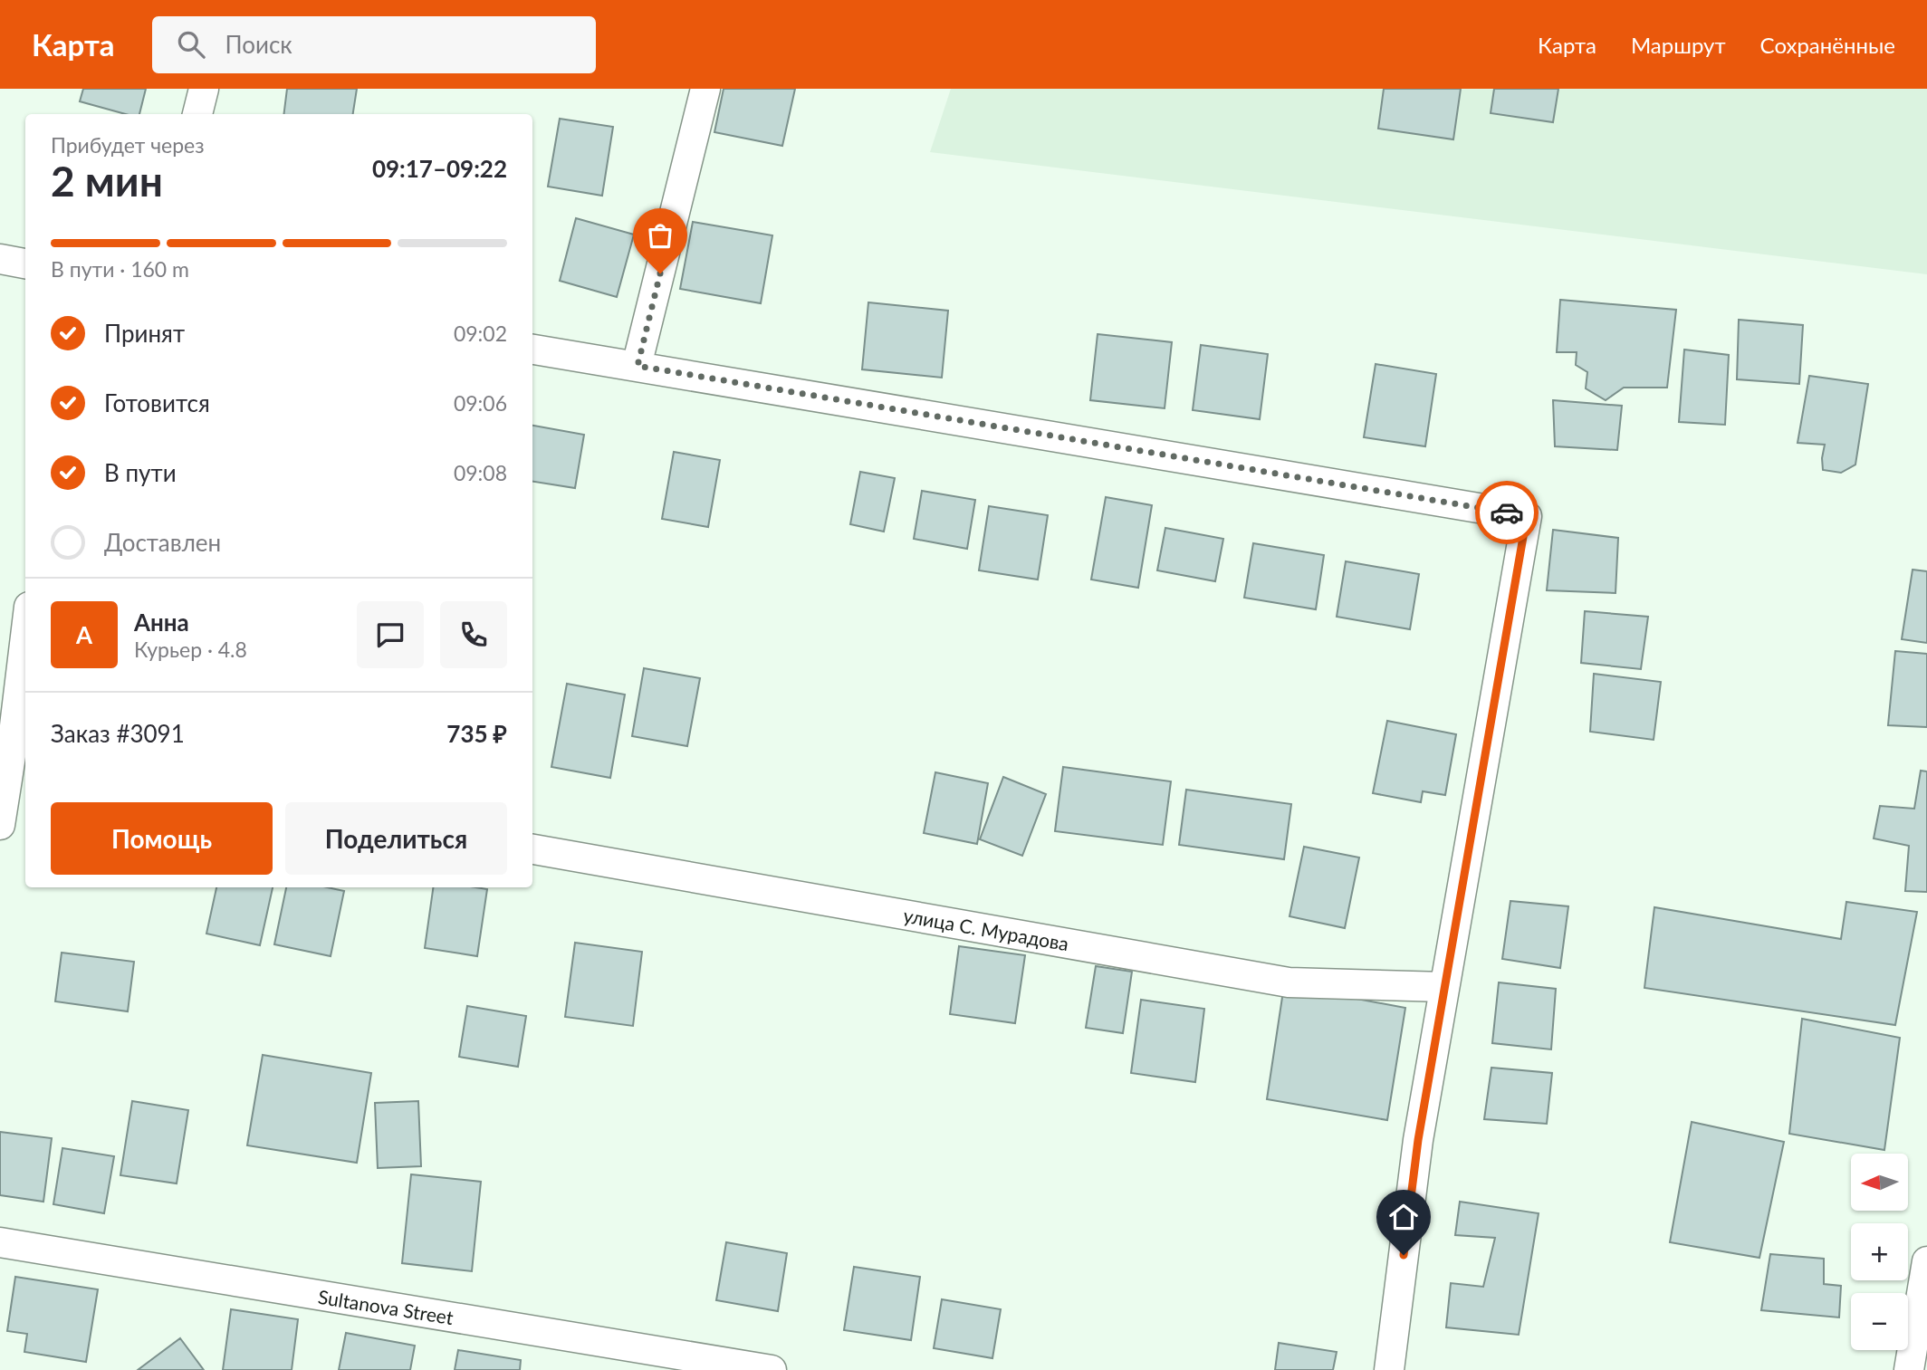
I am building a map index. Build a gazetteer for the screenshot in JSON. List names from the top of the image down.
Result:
{
  "streets": {
    "street": ["улица С. Мурадова", "Sultanova Street"]
  },
  "north": "left",
  "page": {
    "header": "Карта",
    "search": "Поиск",
    "nav": ["Карта", "Маршрут", "Сохранённые"],
    "heading": ["2 мин", "Прибудет через", "09:17–09:22"],
    "panel": [
      "Анна",
      "Курьер · 4.8",
      "Заказ #3091",
      "735 ₽"
    ],
    "bar": "В пути · 160 m",
    "list": [
      ["Принят", "09:02"],
      ["Готовится", "09:06"],
      ["В пути", "09:08"],
      "Доставлен"
    ],
    "round": "А",
    "buttons": ["Помощь", "Поделиться"],
    "map_buttons": ["+", "−"]
  }
}
